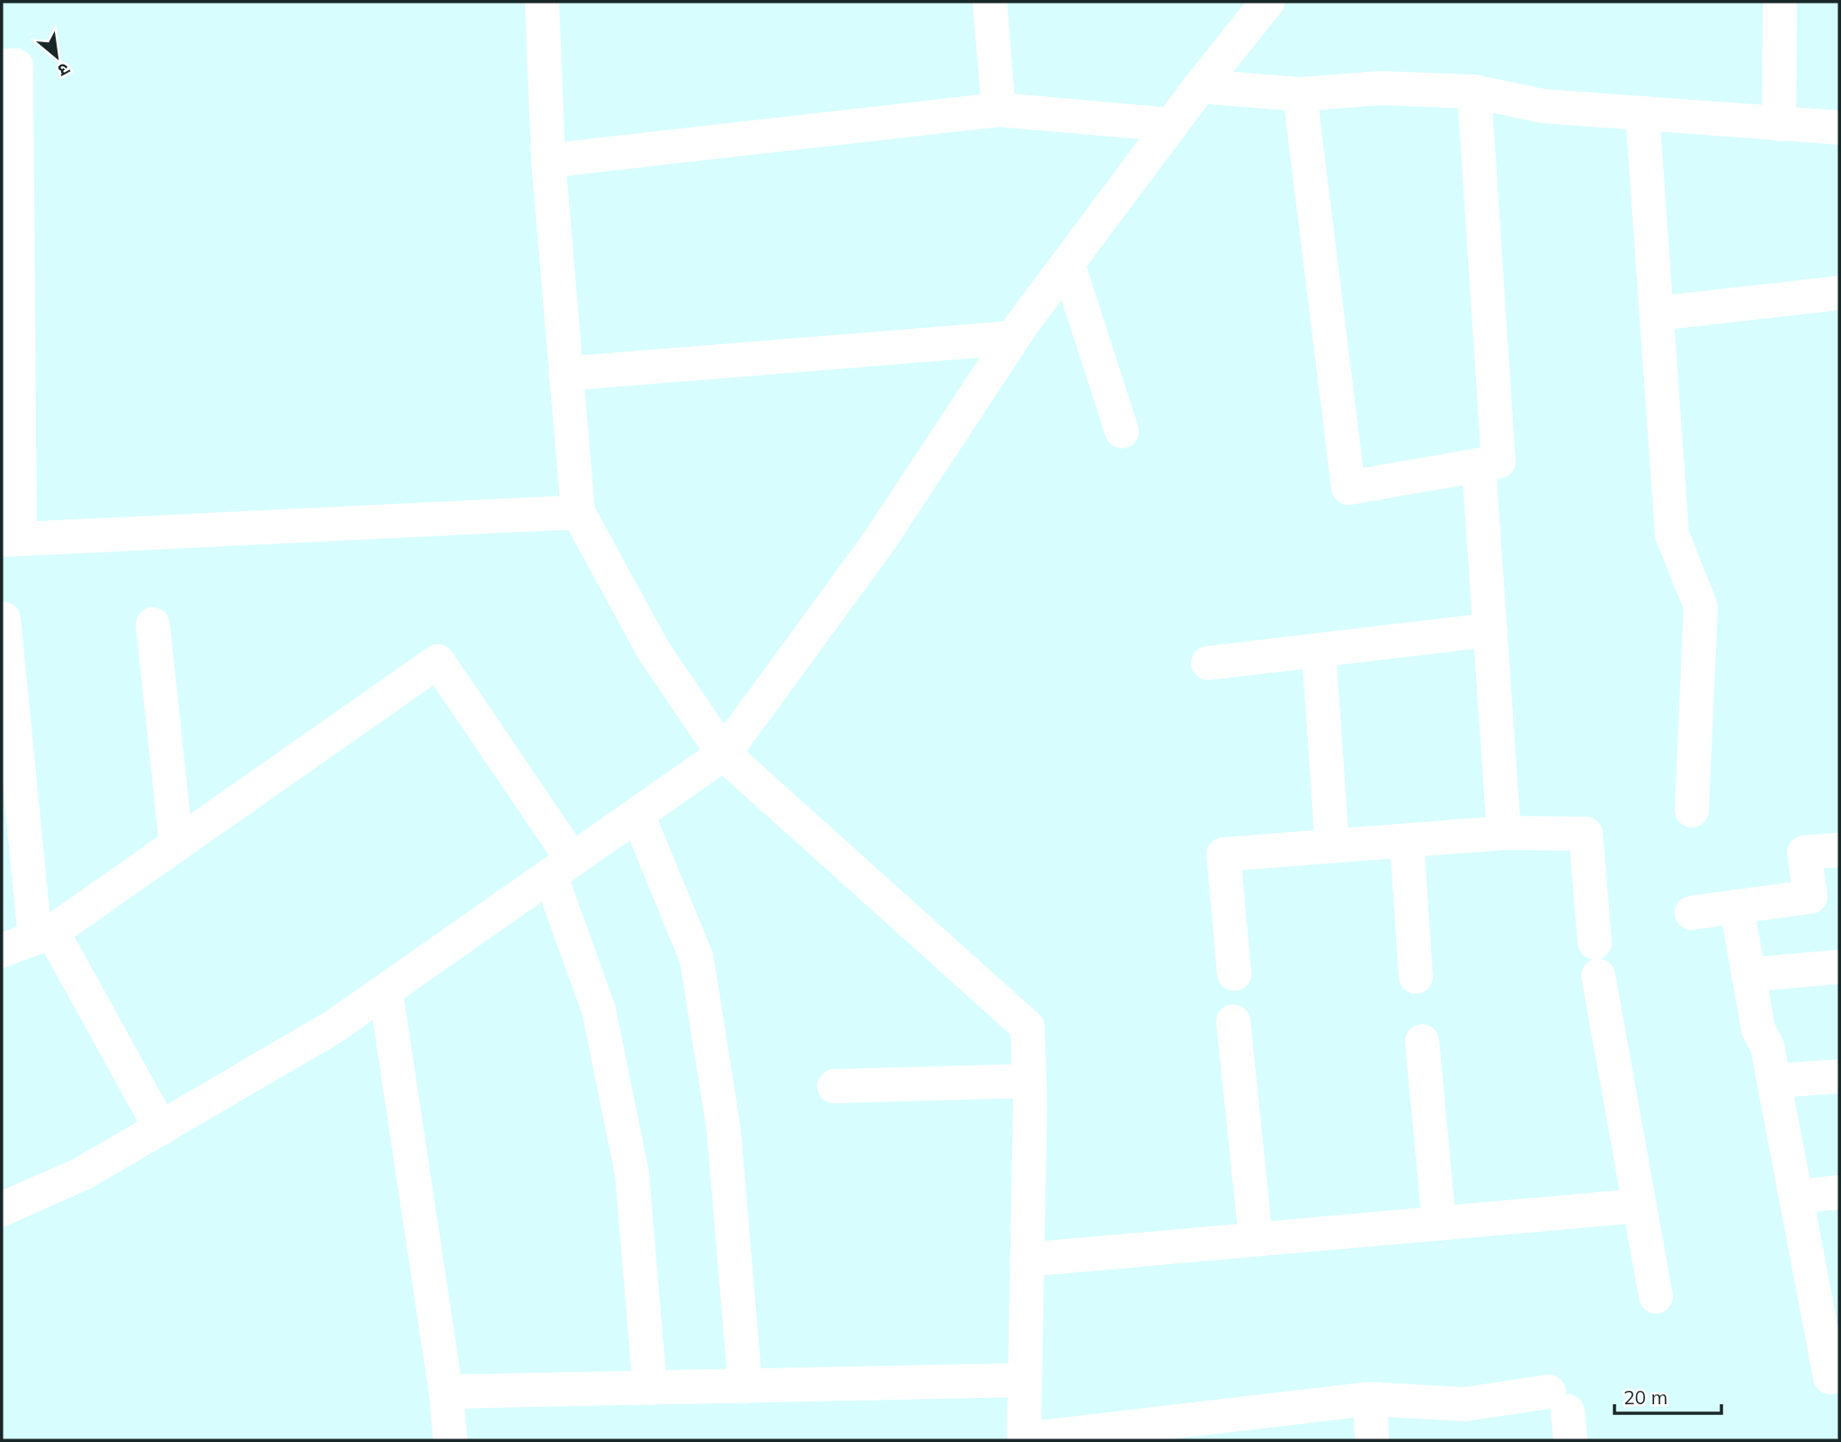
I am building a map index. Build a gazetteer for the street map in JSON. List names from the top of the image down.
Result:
{
  "scale_bar": "20 m",
  "north": "bottom right"
}
